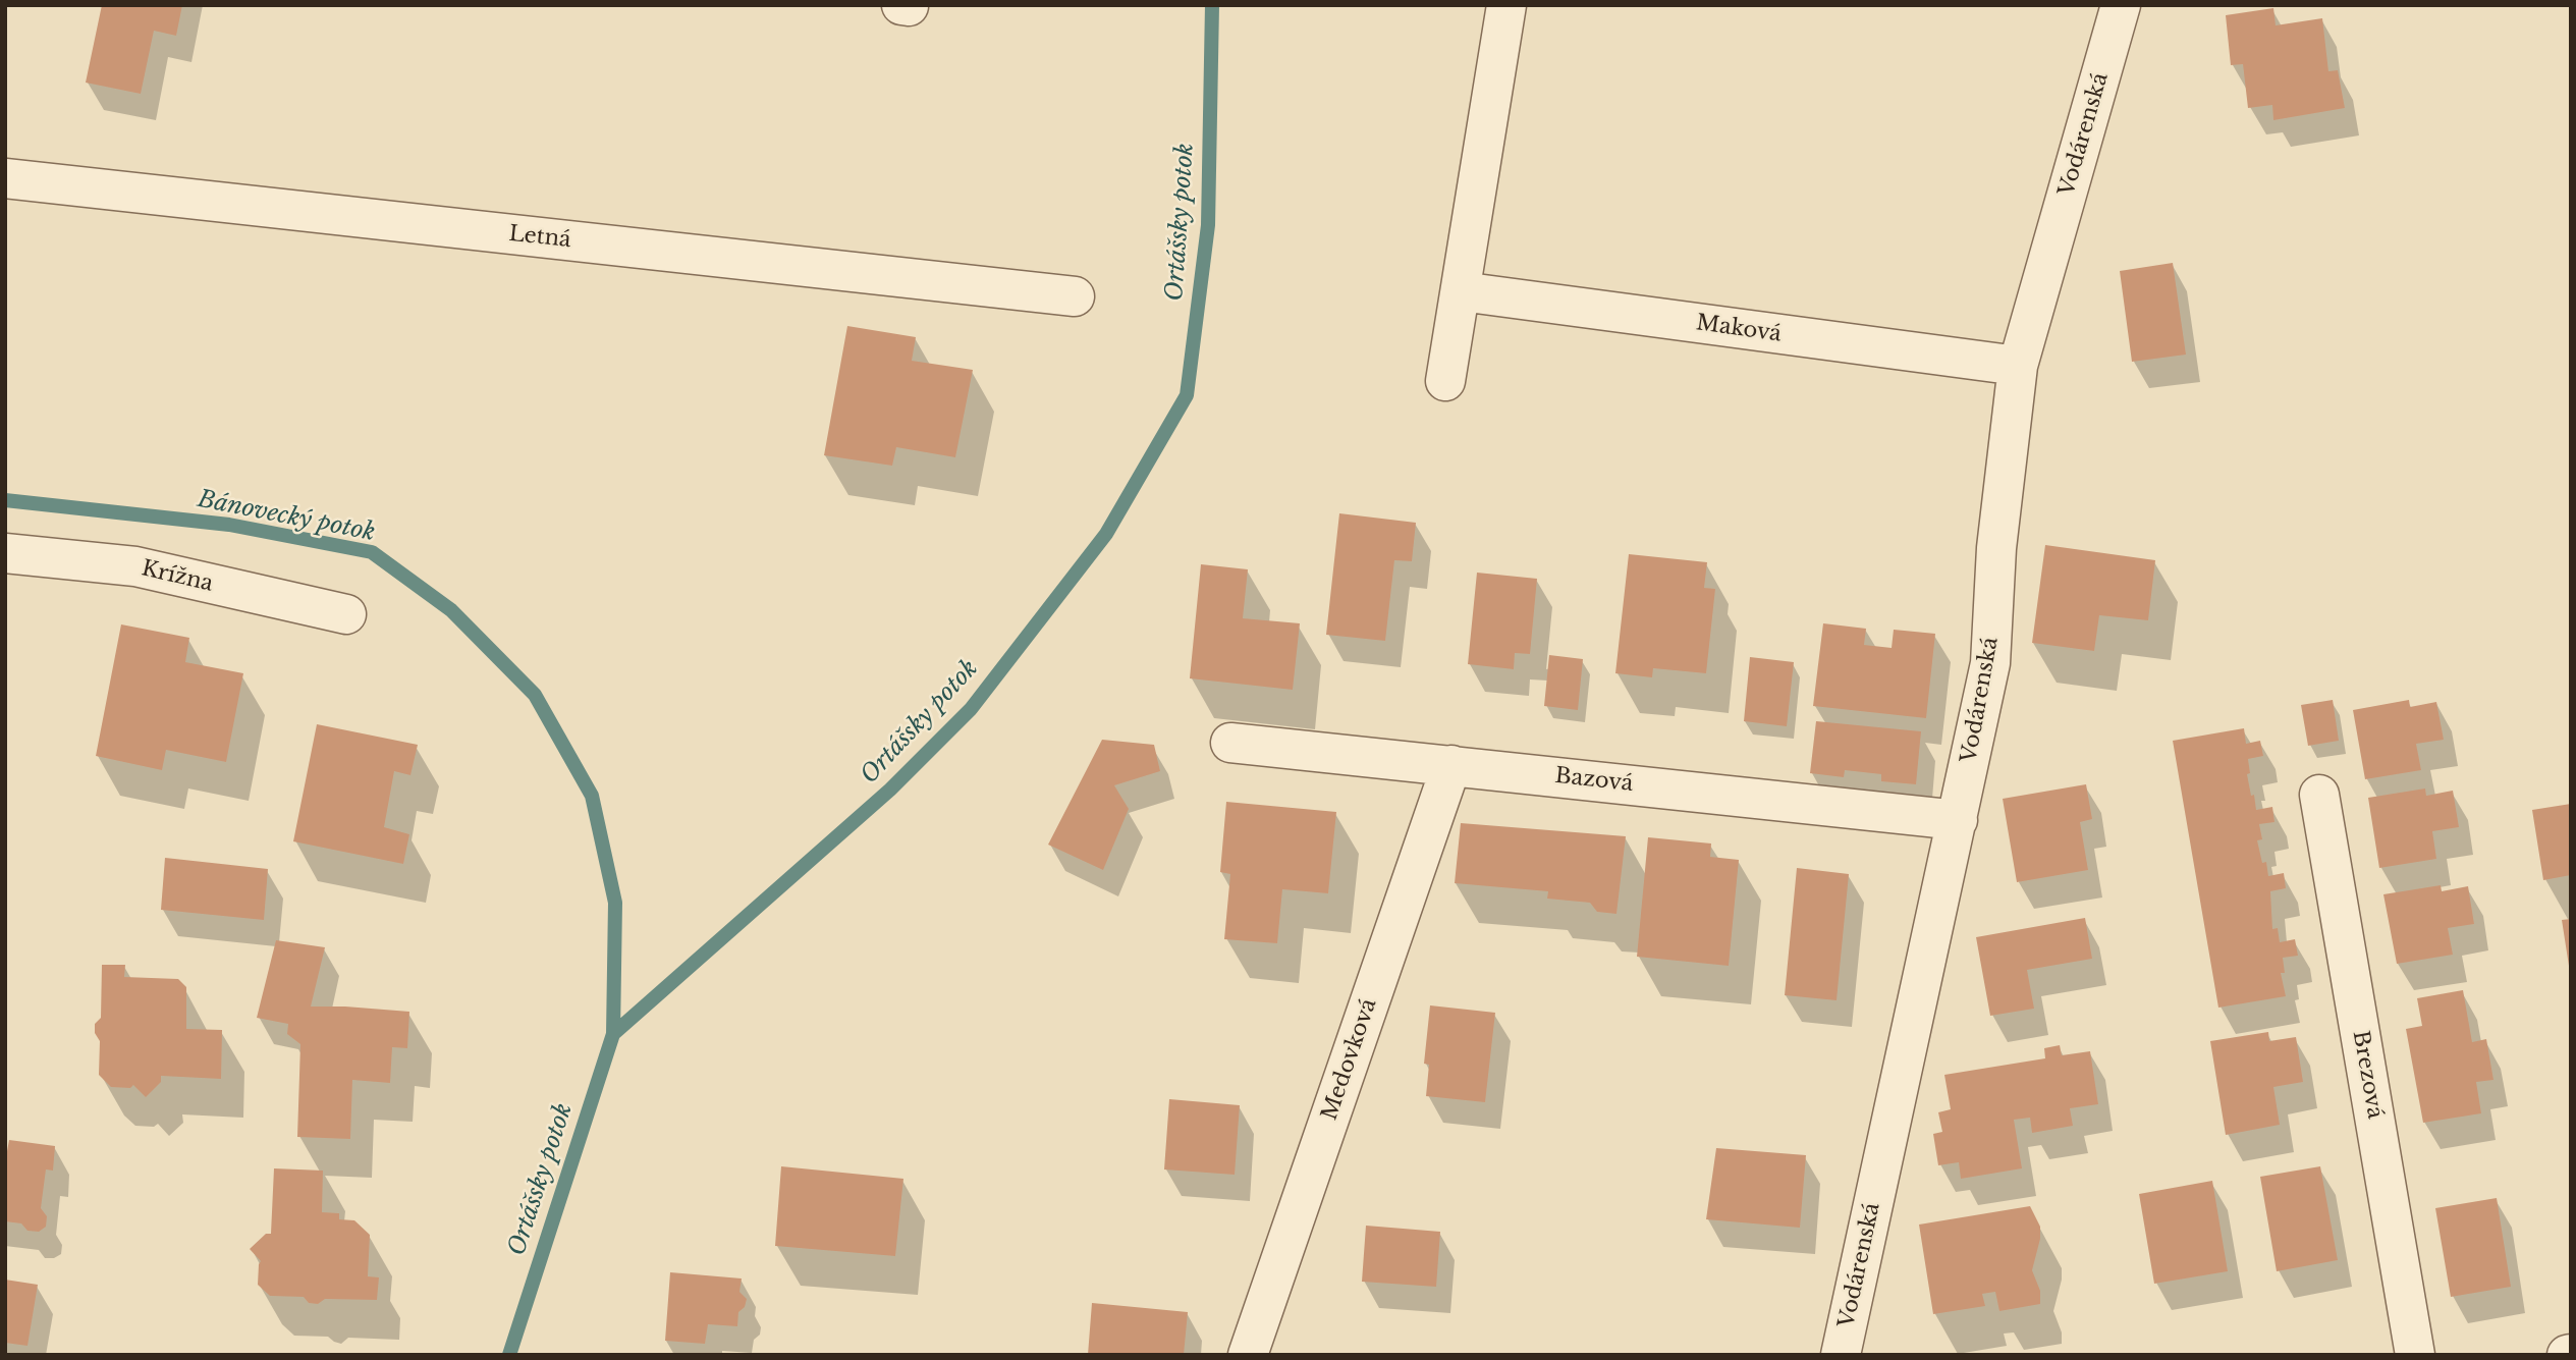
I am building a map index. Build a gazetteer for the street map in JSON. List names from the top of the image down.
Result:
{
  "streets": {
    "street": [
      "Vodárenská",
      "Letná",
      "Maková",
      "Krížna",
      "Bazová",
      "Medovková",
      "Brezová"
    ]
  },
  "crossings": [
    ["Vodárenská", "Maková"],
    ["Vodárenská", "Bazová"],
    ["Bazová", "Medovková"]
  ],
  "water": ["Ortášsky potok", "Bánovecký potok"]
}
